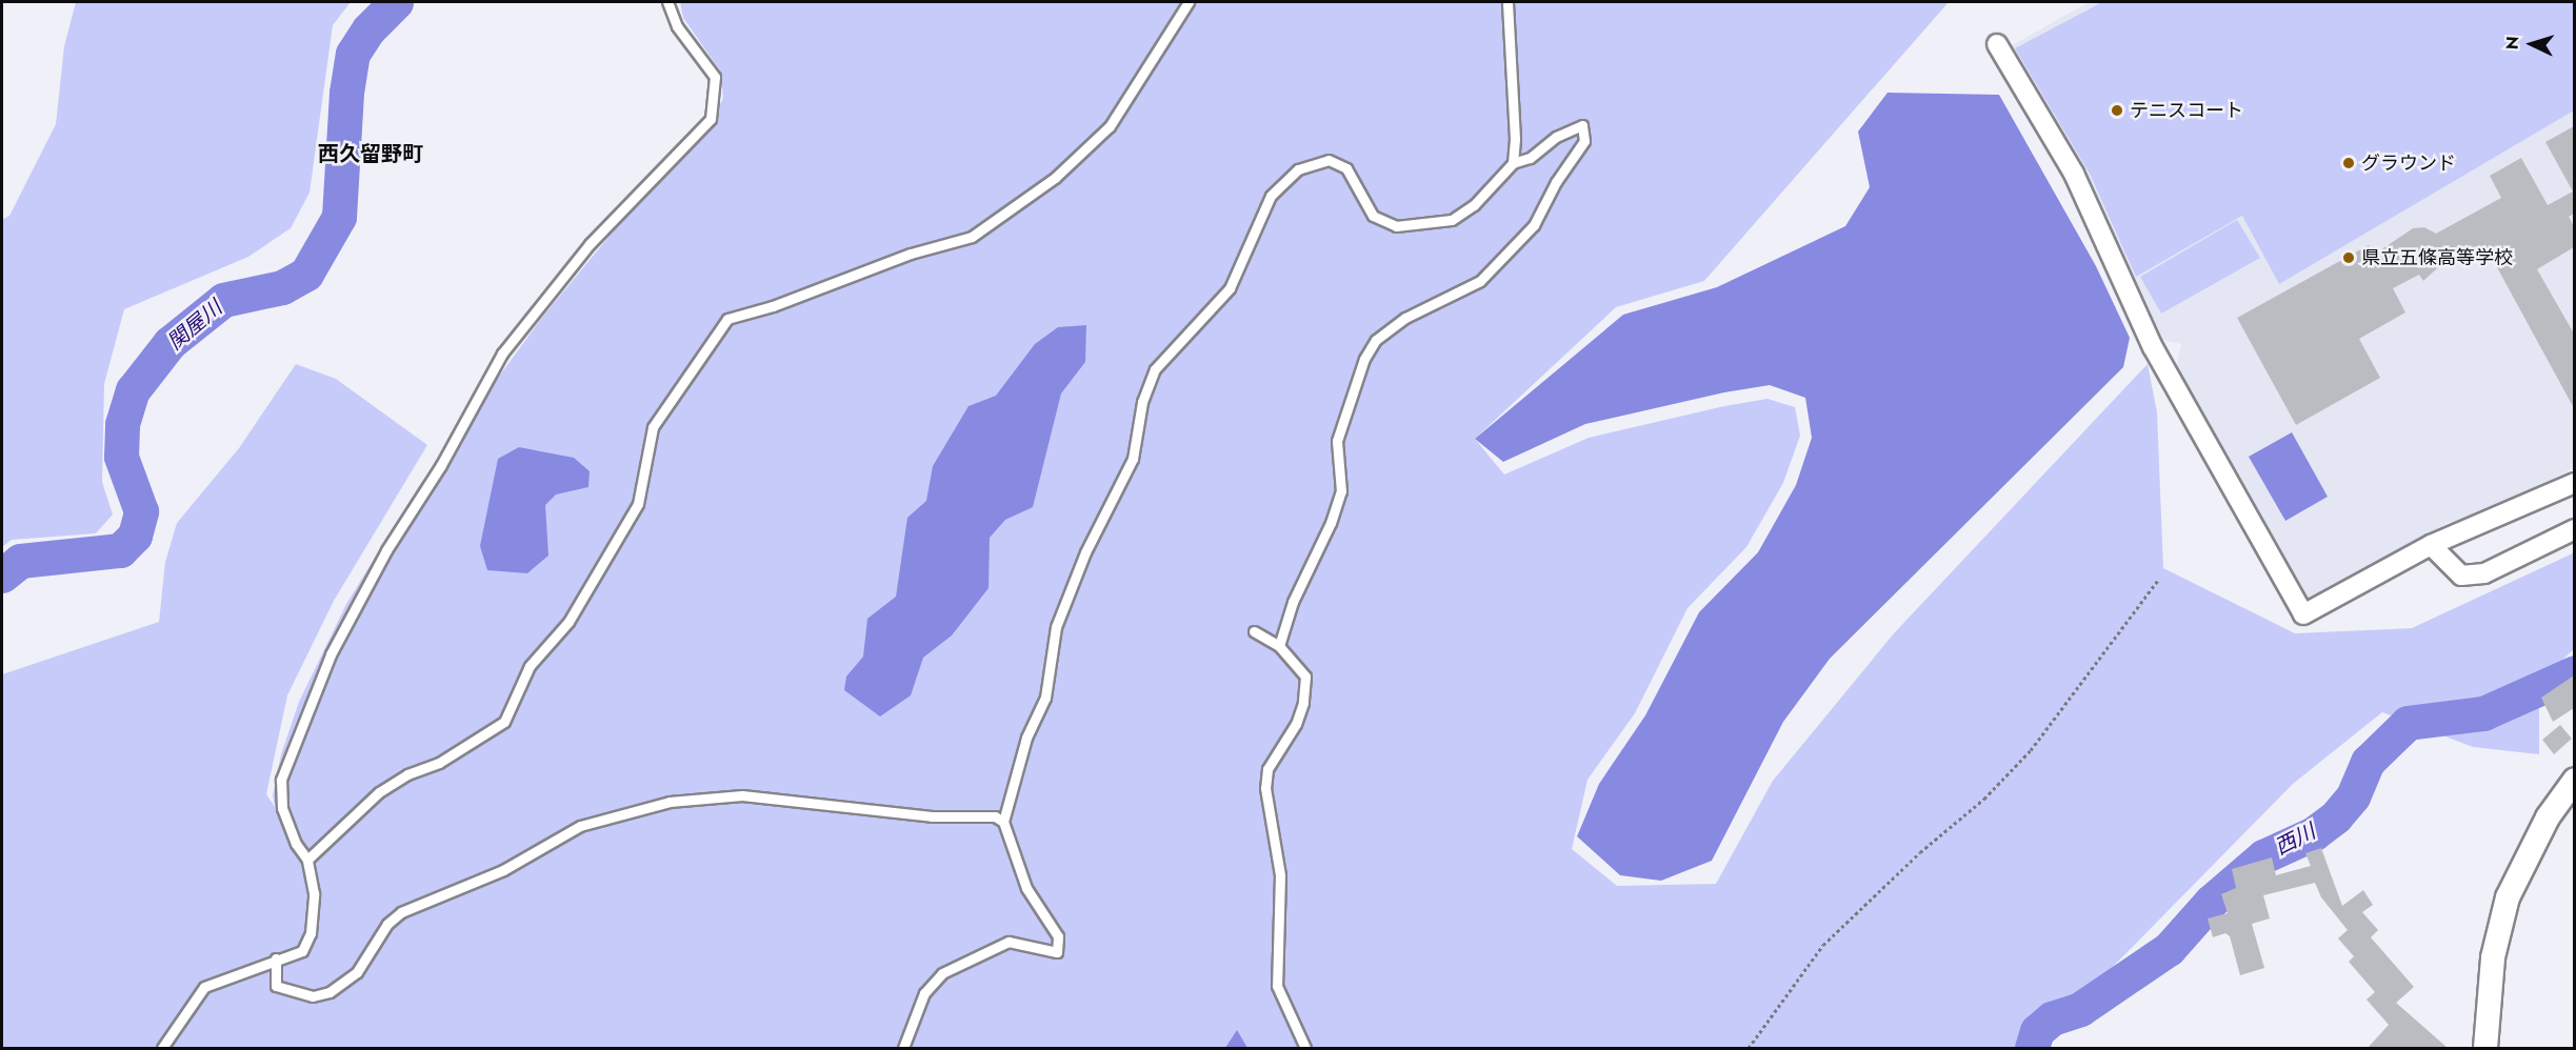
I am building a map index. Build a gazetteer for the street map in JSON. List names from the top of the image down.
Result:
{
  "districts": ["西久留野町"],
  "water": ["関屋川", "西川"],
  "places": ["テニスコート", "グラウンド", "県立五條高等学校"],
  "north": "left"
}
